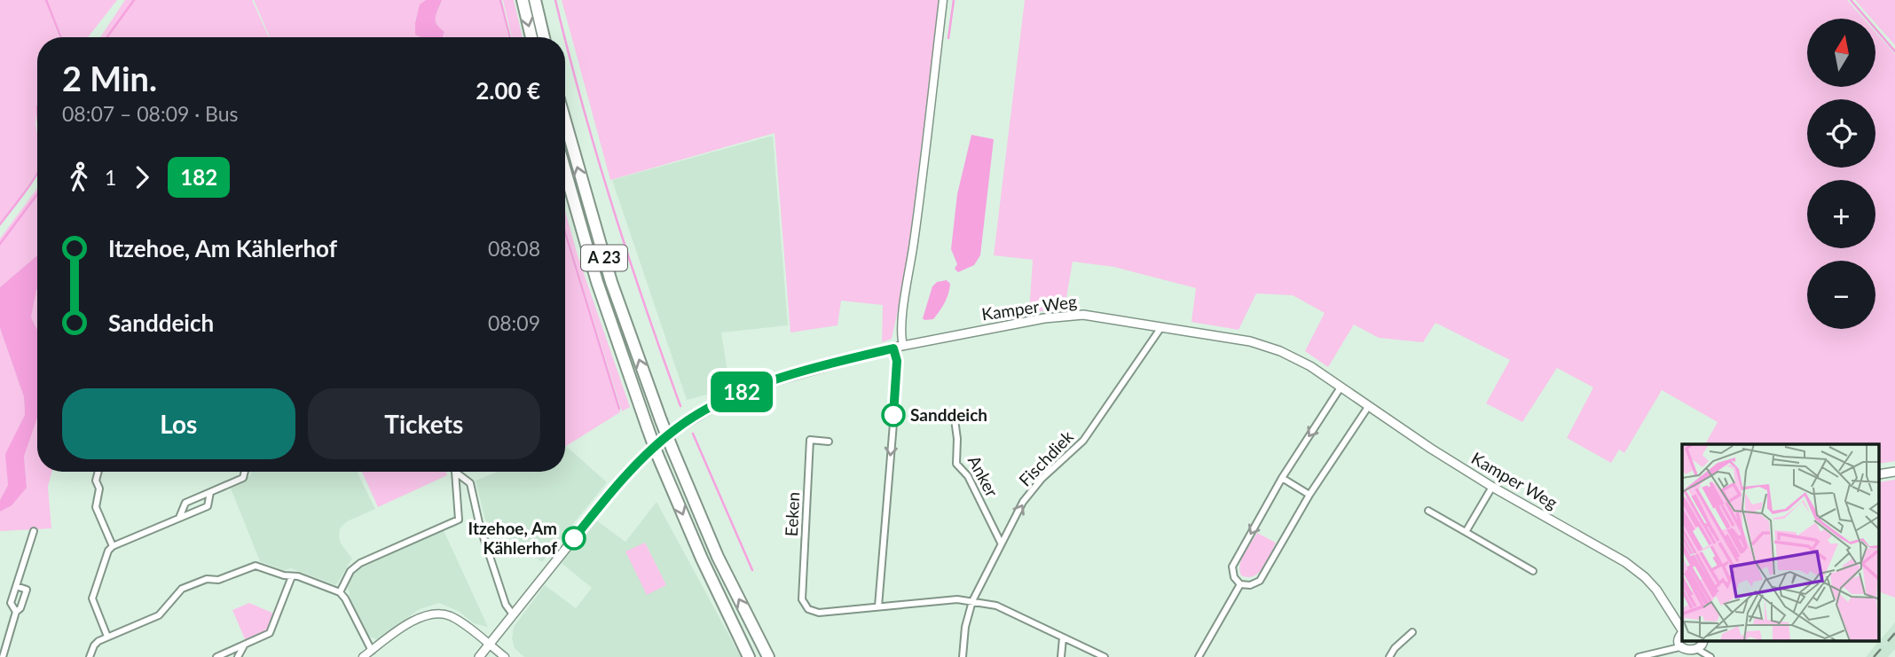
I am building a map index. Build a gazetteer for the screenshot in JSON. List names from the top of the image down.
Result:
{
  "streets": {
    "highway": ["A 23"],
    "main road": ["Kamper Weg"],
    "street": ["Fischdiek", "Anker", "Eeken"]
  },
  "crossings": [
    ["Kamper Weg", "Fischdiek"],
    ["Fischdiek", "Anker"]
  ],
  "one_way": ["Fischdiek"],
  "places": ["Sanddeich", "Itzehoe, Am Kählerhof"],
  "lines": ["bus line 182"],
  "north": "top",
  "page": {
    "on_map": "182",
    "map_buttons": ["+", "−"],
    "heading": ["2 Min.", "08:07 – 08:09 · Bus", "2.00 €"],
    "legs": ["1", "182"],
    "list": [
      {
        "name": "Itzehoe, Am Kählerhof",
        "value": "08:08"
      },
      {
        "name": "Sanddeich",
        "value": "08:09"
      }
    ],
    "buttons": ["Los", "Tickets"]
  }
}
